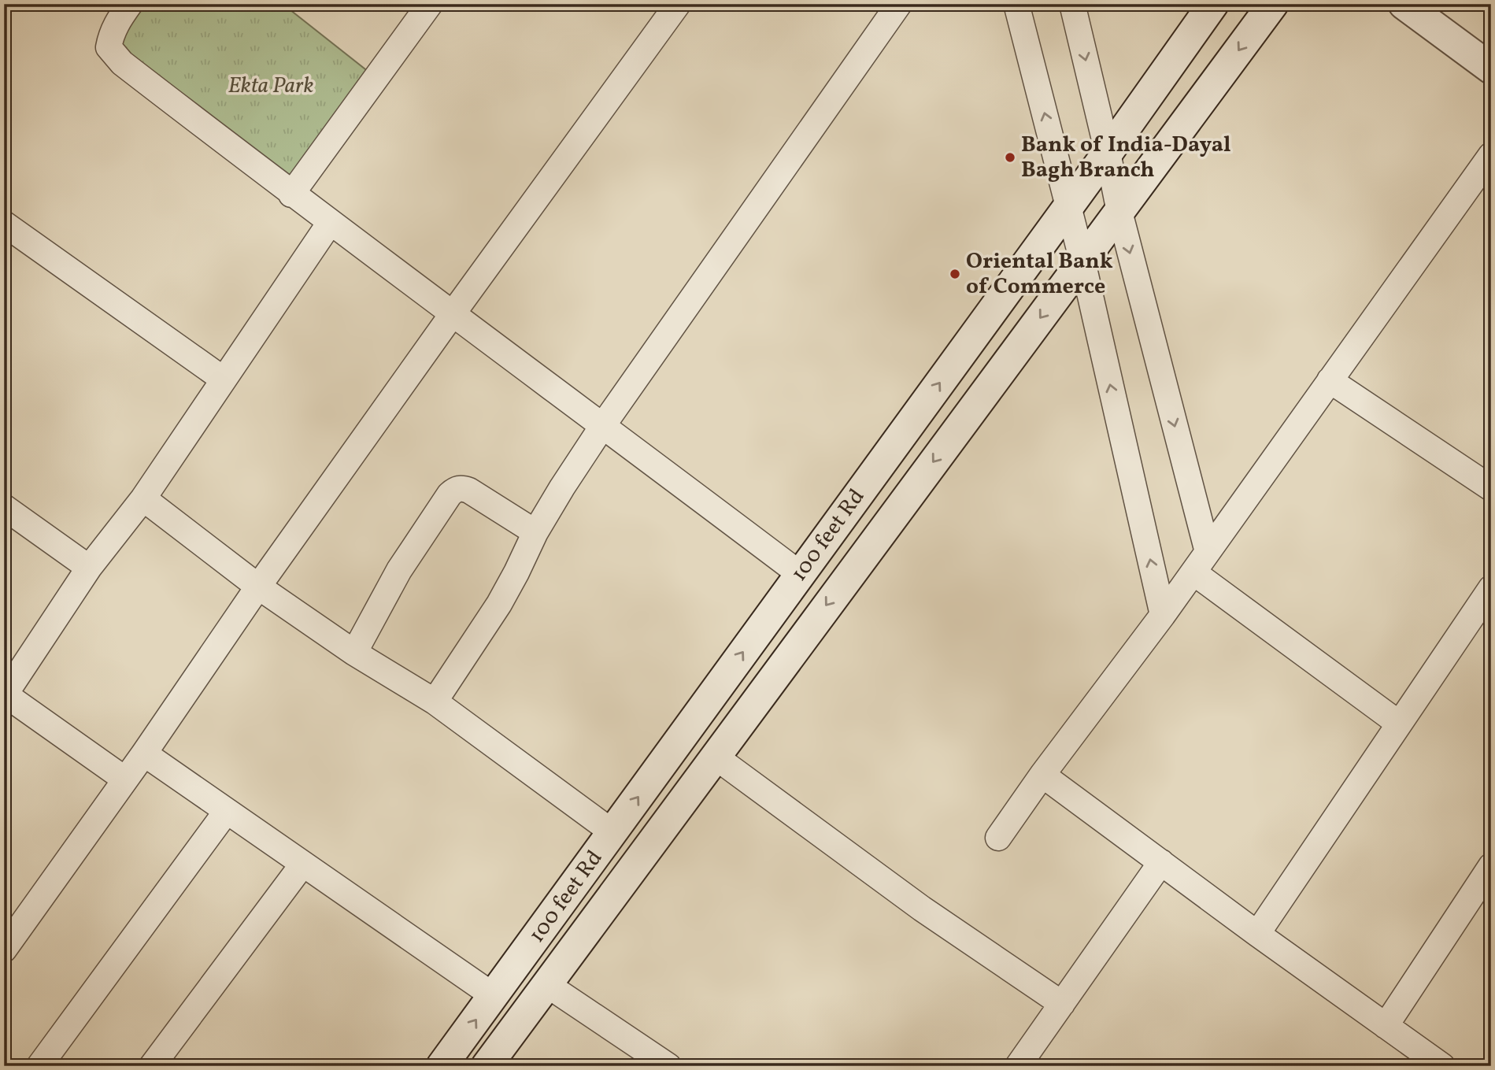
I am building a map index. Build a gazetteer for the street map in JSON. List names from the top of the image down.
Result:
{
  "streets": {
    "main road": ["100 feet Rd"]
  },
  "parks": ["Ekta Park"],
  "places": ["Bank of India-Dayal Bagh Branch", "Oriental Bank of Commerce"]
}
